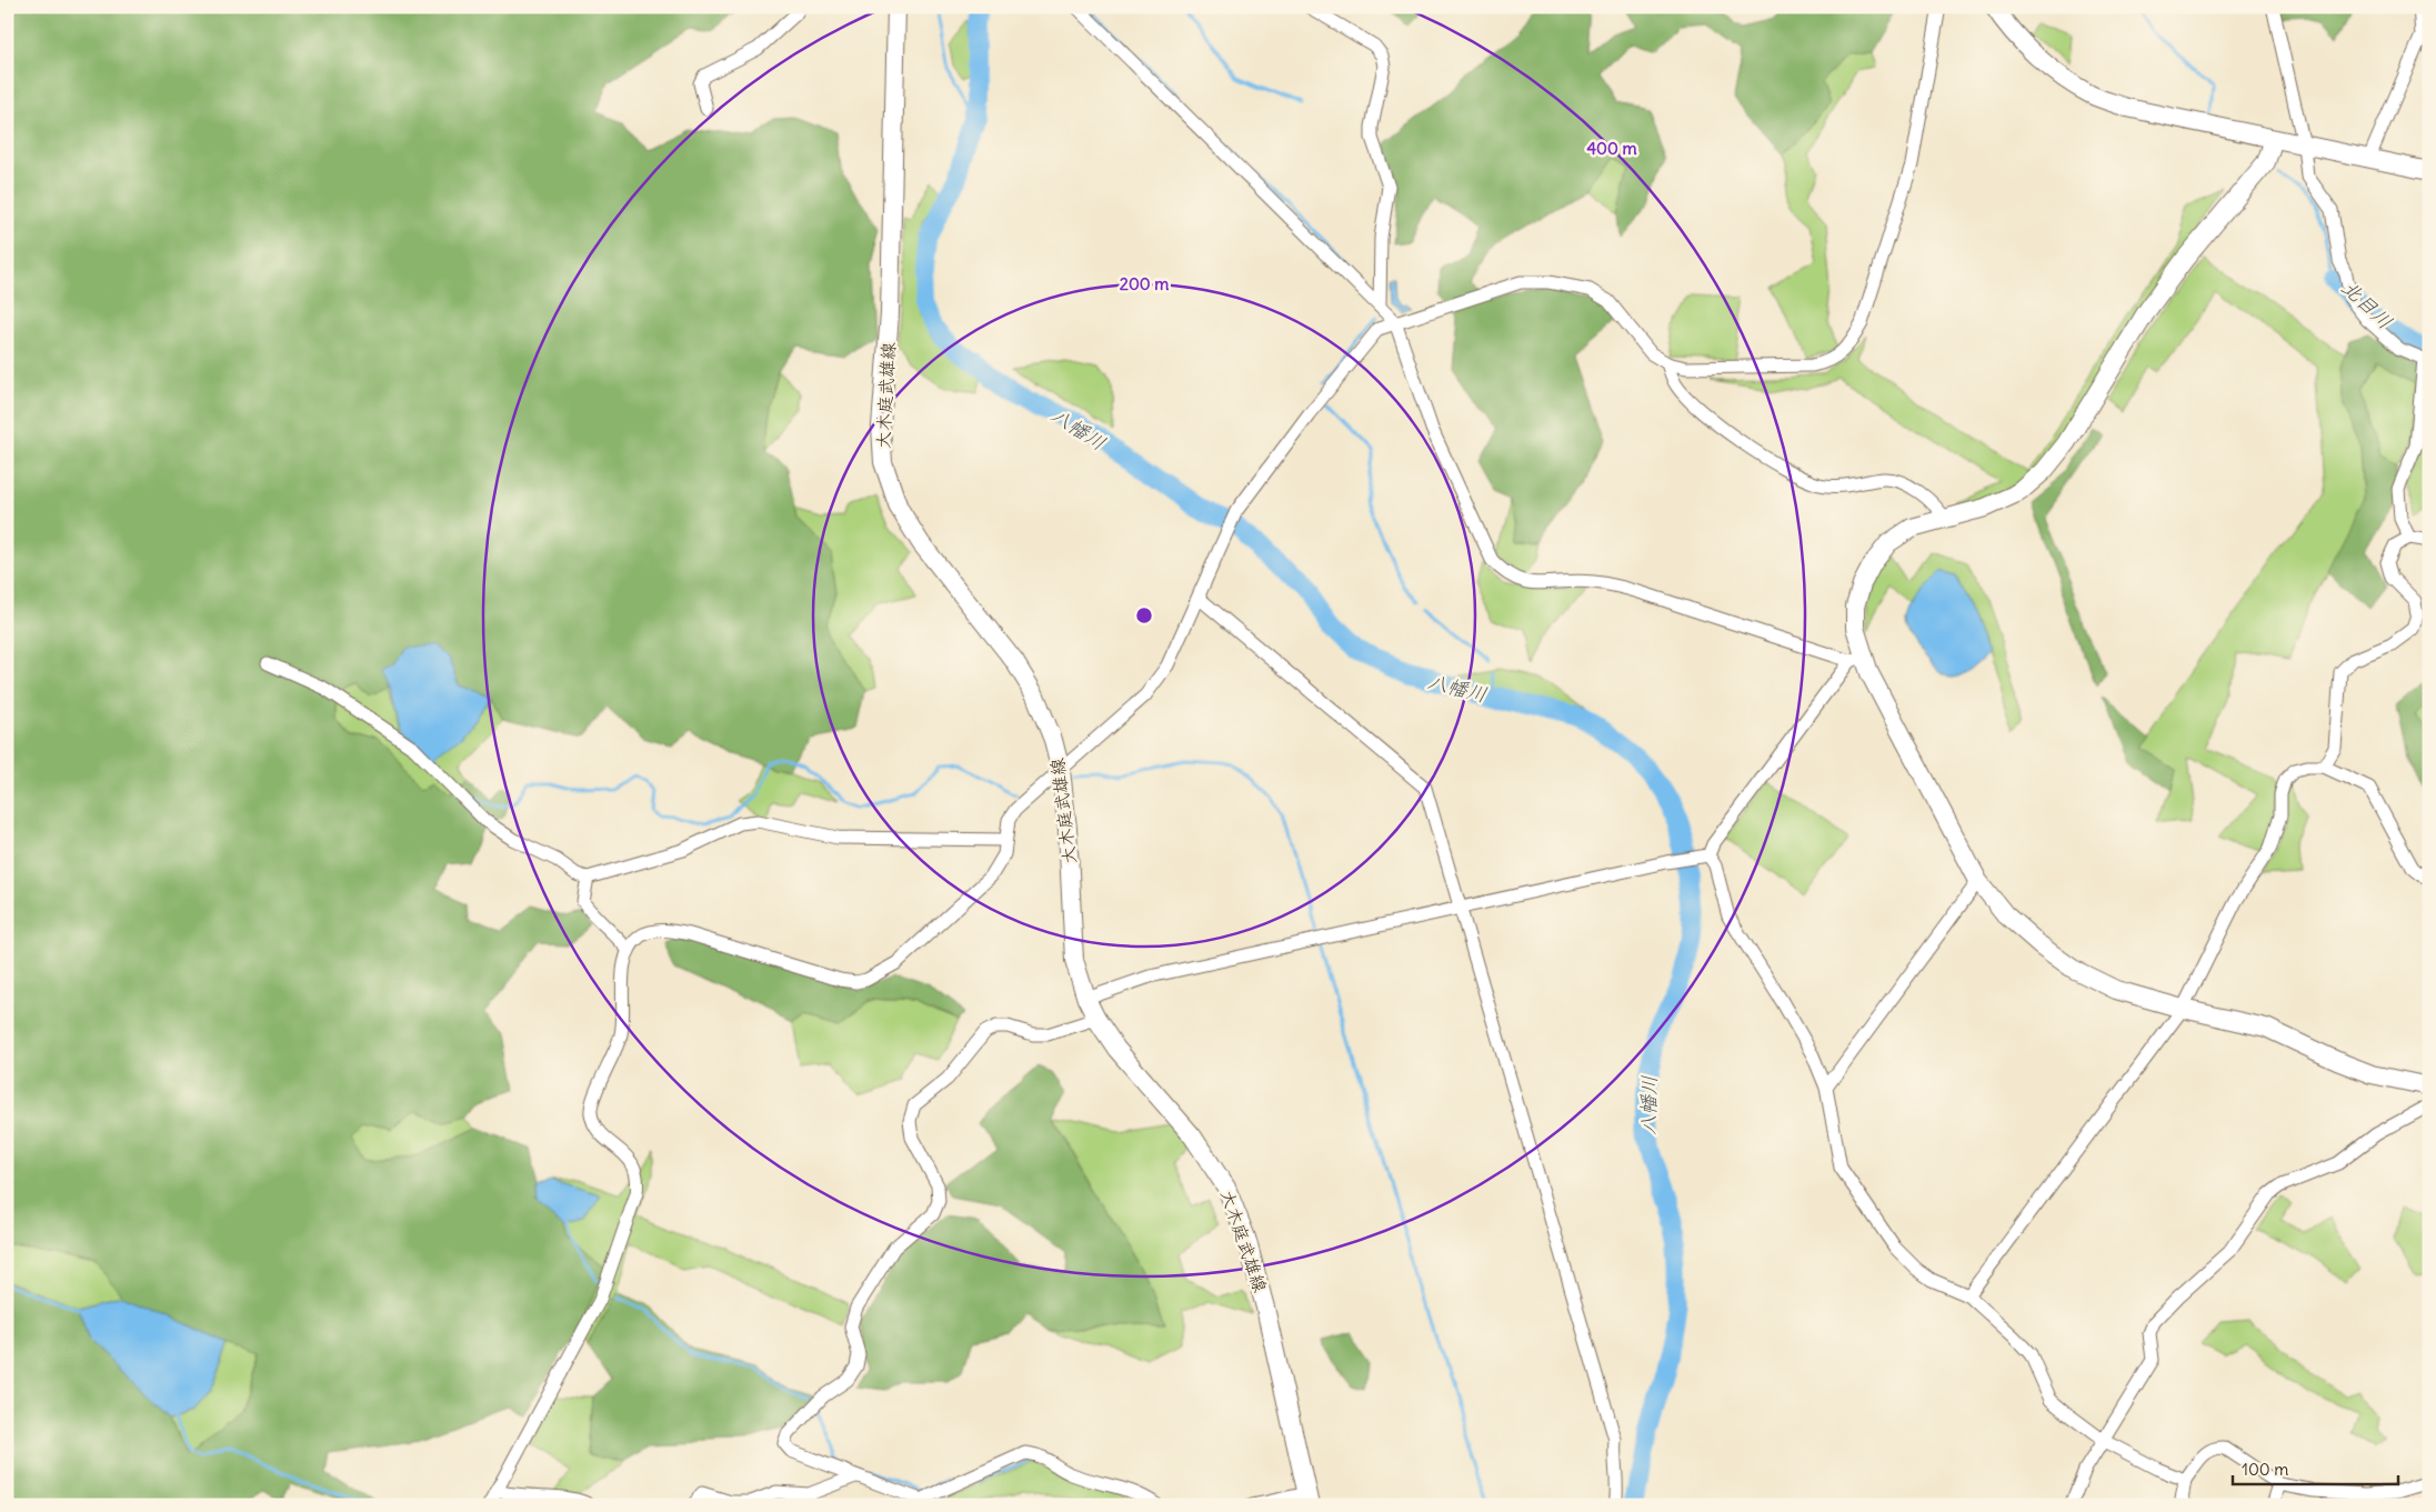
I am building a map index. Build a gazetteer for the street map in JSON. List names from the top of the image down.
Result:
{
  "streets": {
    "street": ["大木庭武雄線"]
  },
  "water": ["北目川", "八幡川"],
  "scale_bar": "100 m",
  "rings": ["400 m", "200 m"]
}
